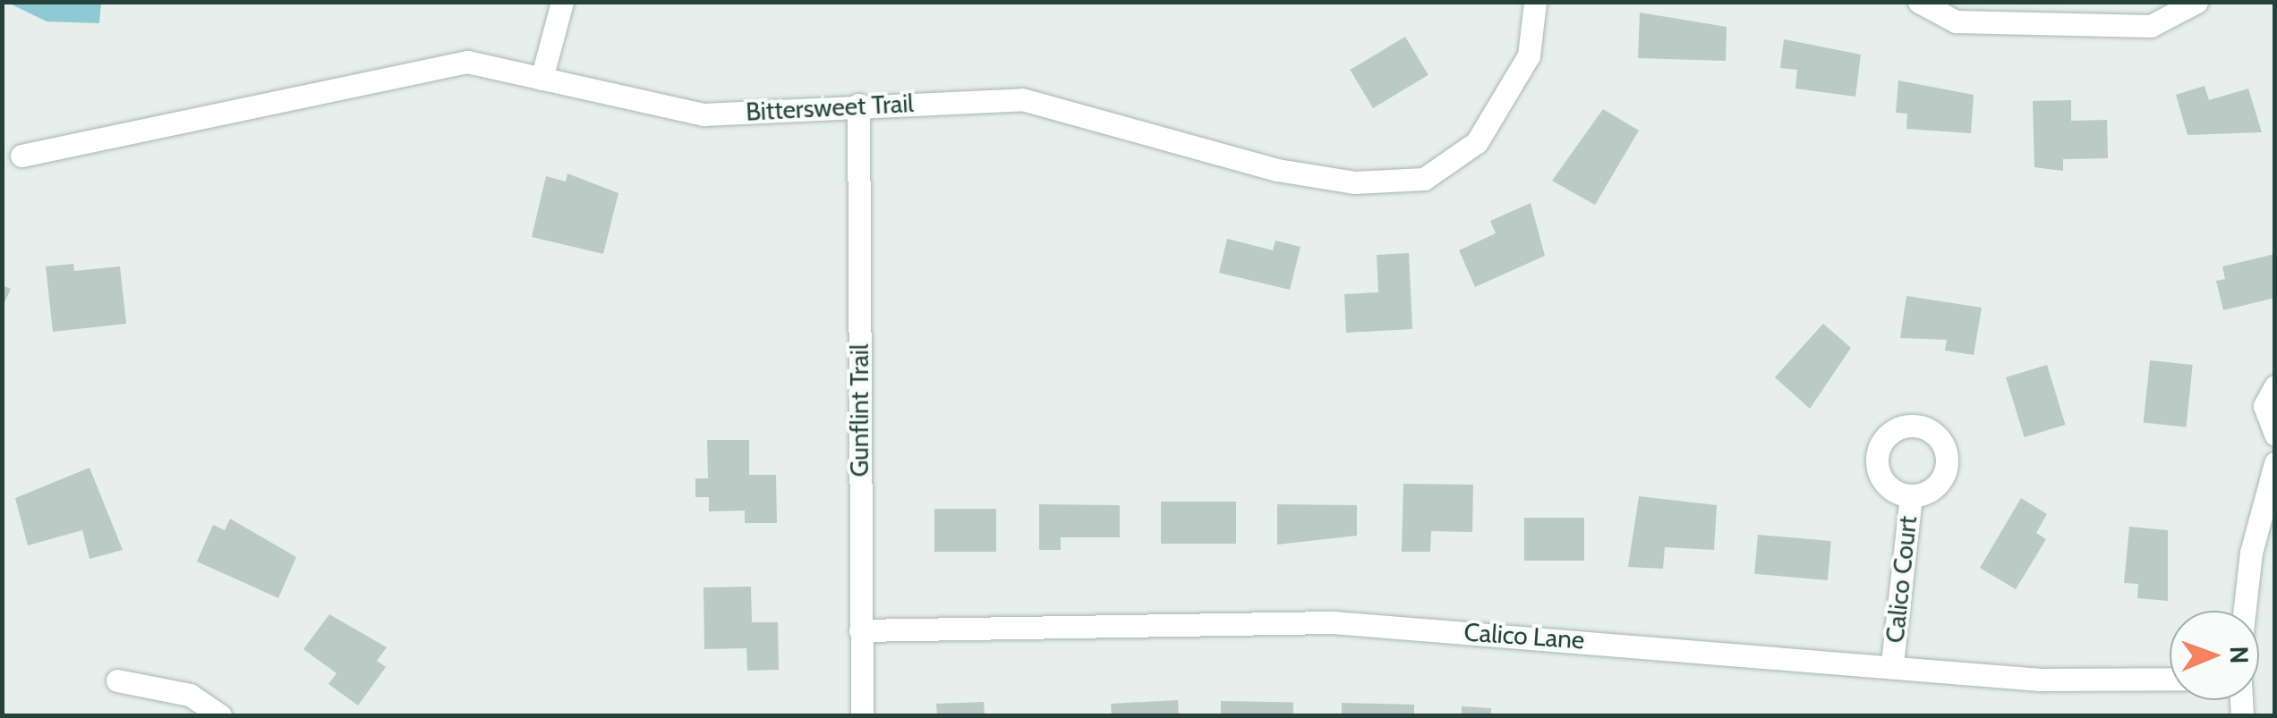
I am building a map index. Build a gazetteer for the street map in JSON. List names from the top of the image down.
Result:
{
  "streets": {
    "street": [
      "Bittersweet Trail",
      "Gunflint Trail",
      "Calico Court",
      "Calico Lane"
    ]
  },
  "crossings": [
    ["Bittersweet Trail", "Gunflint Trail"],
    ["Gunflint Trail", "Calico Lane"],
    ["Calico Court", "Calico Lane"]
  ],
  "north": "right"
}
